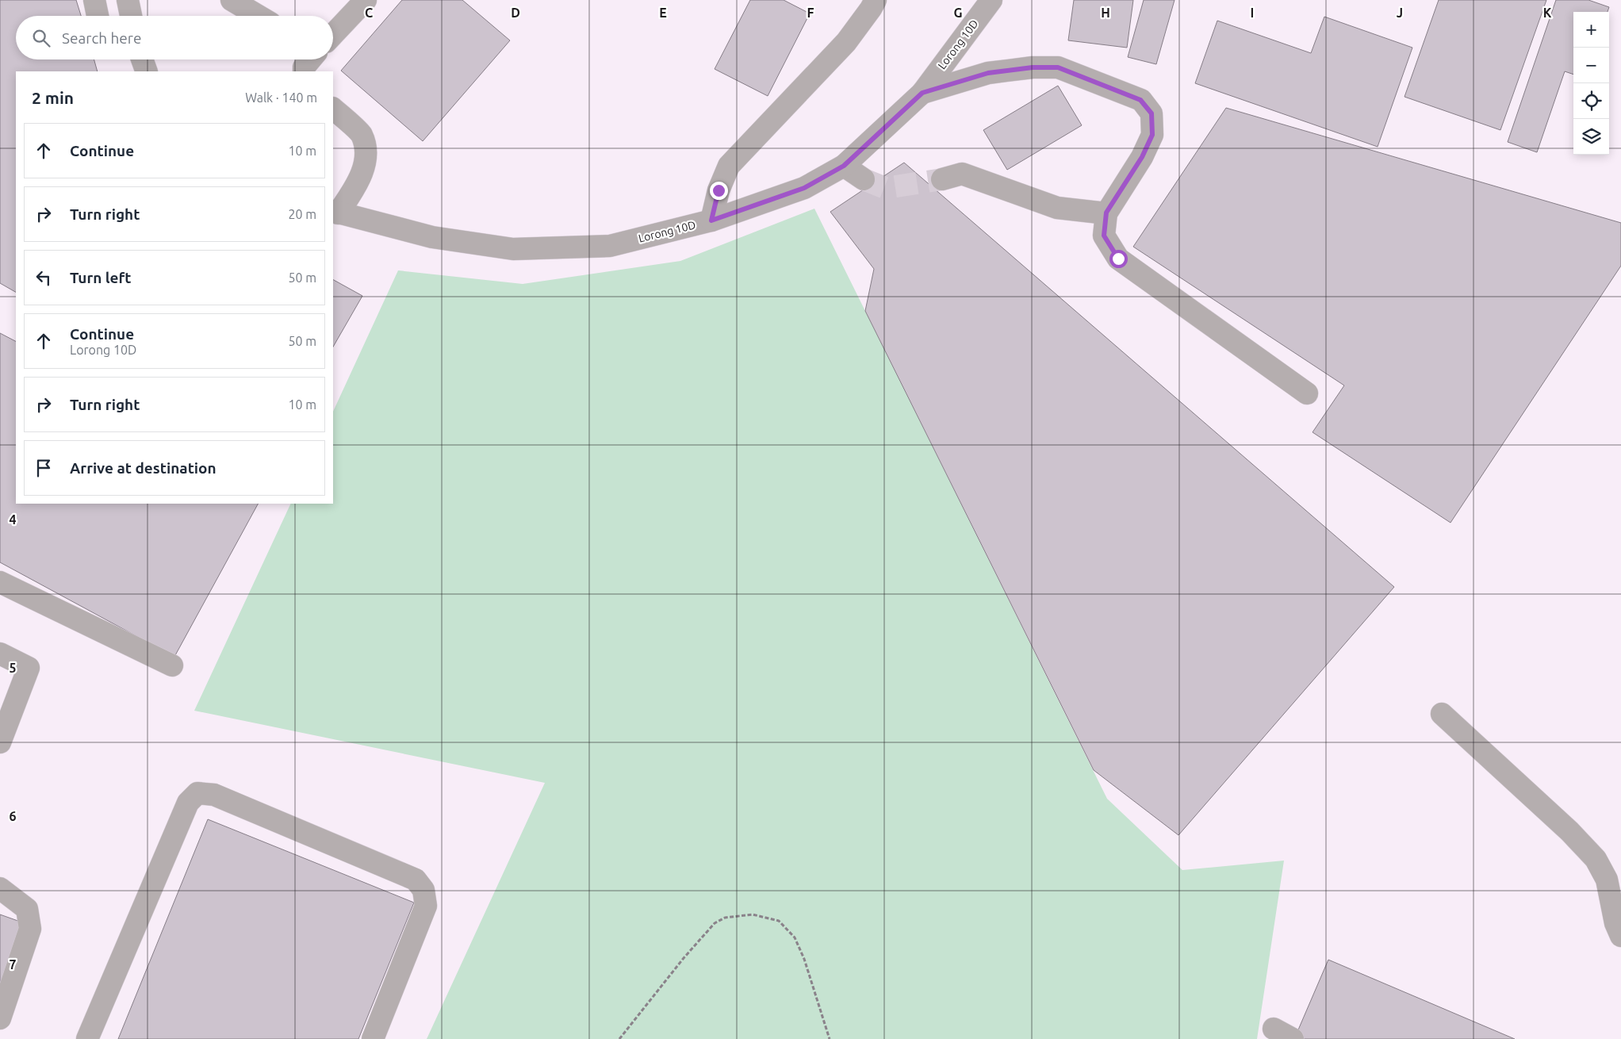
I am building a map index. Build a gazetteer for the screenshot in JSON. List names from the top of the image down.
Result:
{
  "streets": {
    "street": ["Lorong 10D"]
  },
  "page": {
    "map_buttons": ["+", "−"],
    "search": "Search here",
    "heading": ["2 min", "Walk · 140 m"],
    "list": [
      ["Continue", "10 m"],
      ["Turn right", "20 m"],
      ["Turn left", "50 m"],
      ["Continue", "Lorong 10D", "50 m"],
      ["Turn right", "10 m"],
      "Arrive at destination"
    ]
  },
  "grid": {
    "columns": [
      "C",
      "D",
      "E",
      "F",
      "G",
      "H",
      "I",
      "J",
      "K"
    ],
    "rows": [
      "4",
      "5",
      "6",
      "7"
    ]
  }
}
